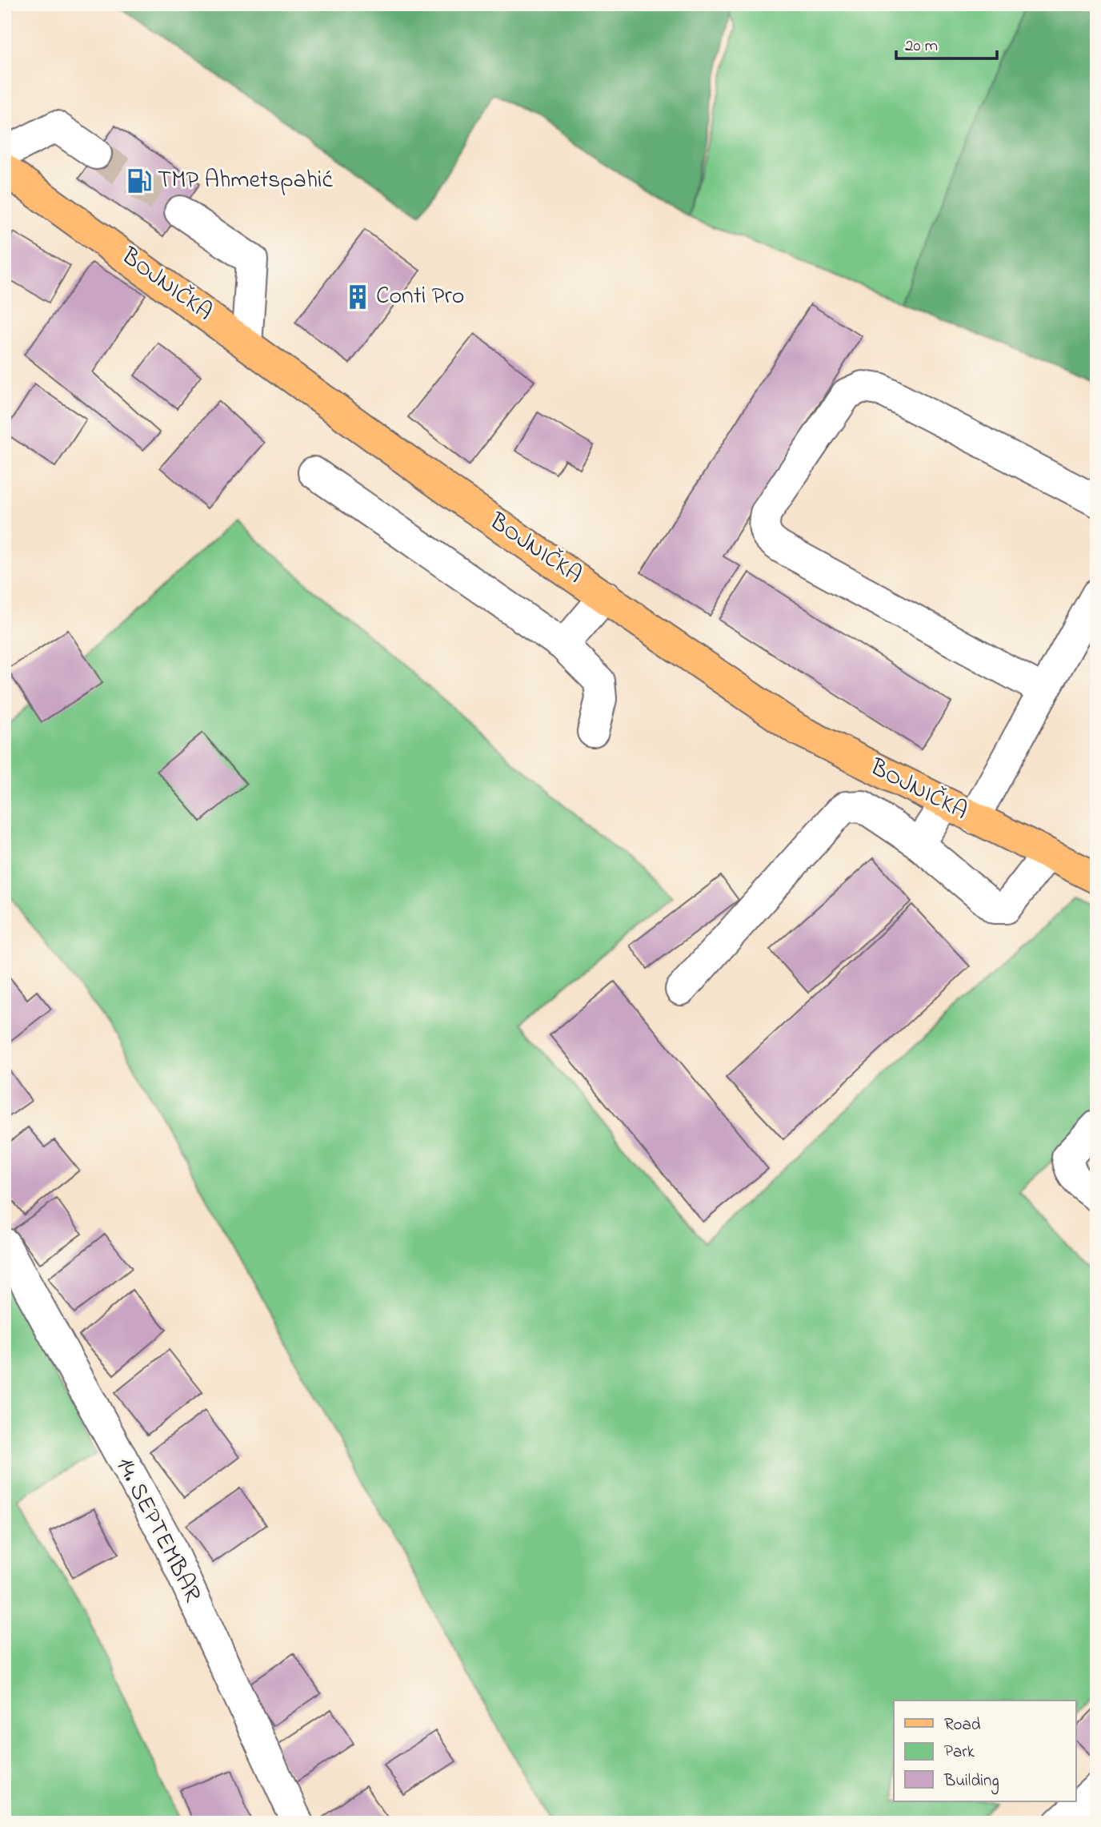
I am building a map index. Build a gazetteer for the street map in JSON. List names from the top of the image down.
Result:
{
  "streets": {
    "main road": ["BOJNIČKA"],
    "street": ["14. SEPTEMBAR"]
  },
  "places": {
    "fuel station": ["TMP Ahmetspahić"],
    "building": ["Conti Pro"]
  },
  "legend": ["Road", "Park", "Building"],
  "scale_bar": "20 m"
}
